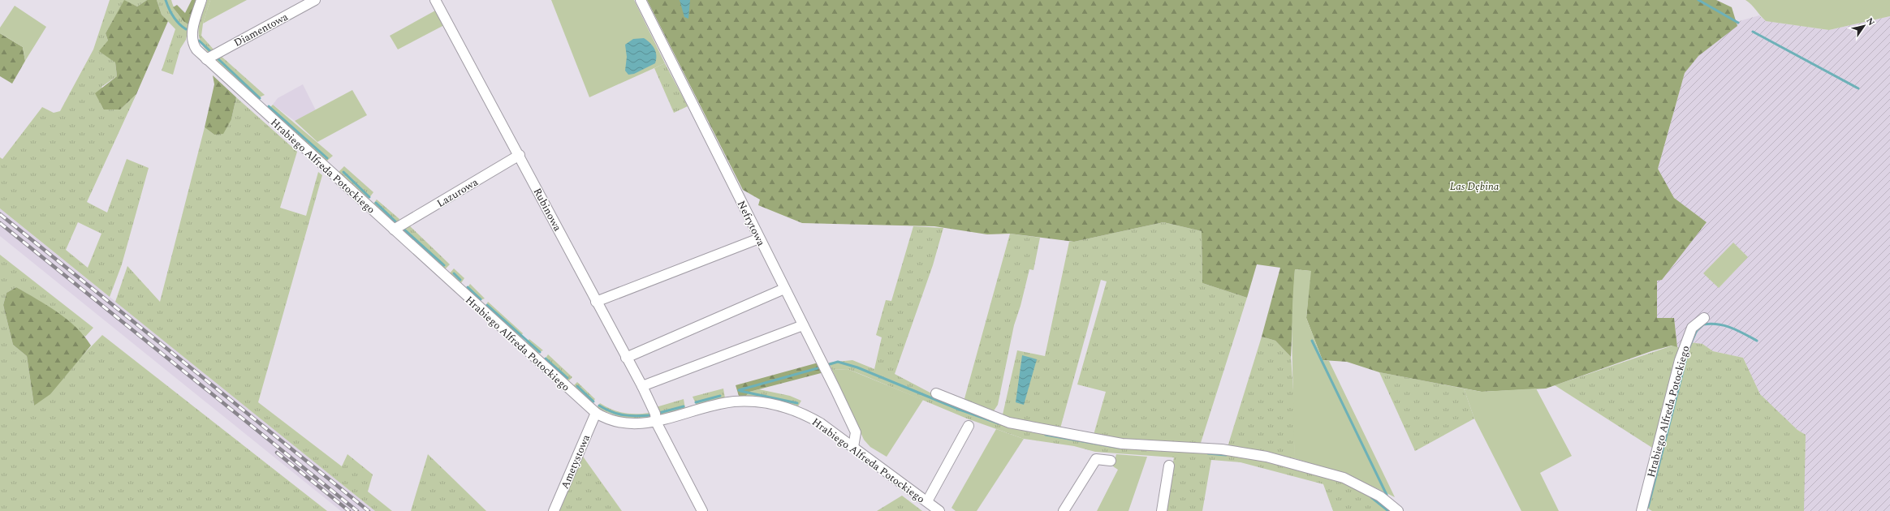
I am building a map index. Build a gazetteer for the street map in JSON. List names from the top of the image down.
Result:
{
  "streets": {
    "street": [
      "Diamentowa",
      "Hrabiego Alfreda Potockiego",
      "Lazurowa",
      "Rubinowa",
      "Nefrytowa",
      "Ametystowa"
    ]
  },
  "crossings": [
    ["Diamentowa", "Hrabiego Alfreda Potockiego"],
    ["Hrabiego Alfreda Potockiego", "Lazurowa"],
    ["Hrabiego Alfreda Potockiego", "Rubinowa"],
    ["Hrabiego Alfreda Potockiego", "Nefrytowa"],
    ["Hrabiego Alfreda Potockiego", "Ametystowa"],
    ["Lazurowa", "Rubinowa"]
  ],
  "parks": ["Las Dębina"],
  "north": "top right"
}
